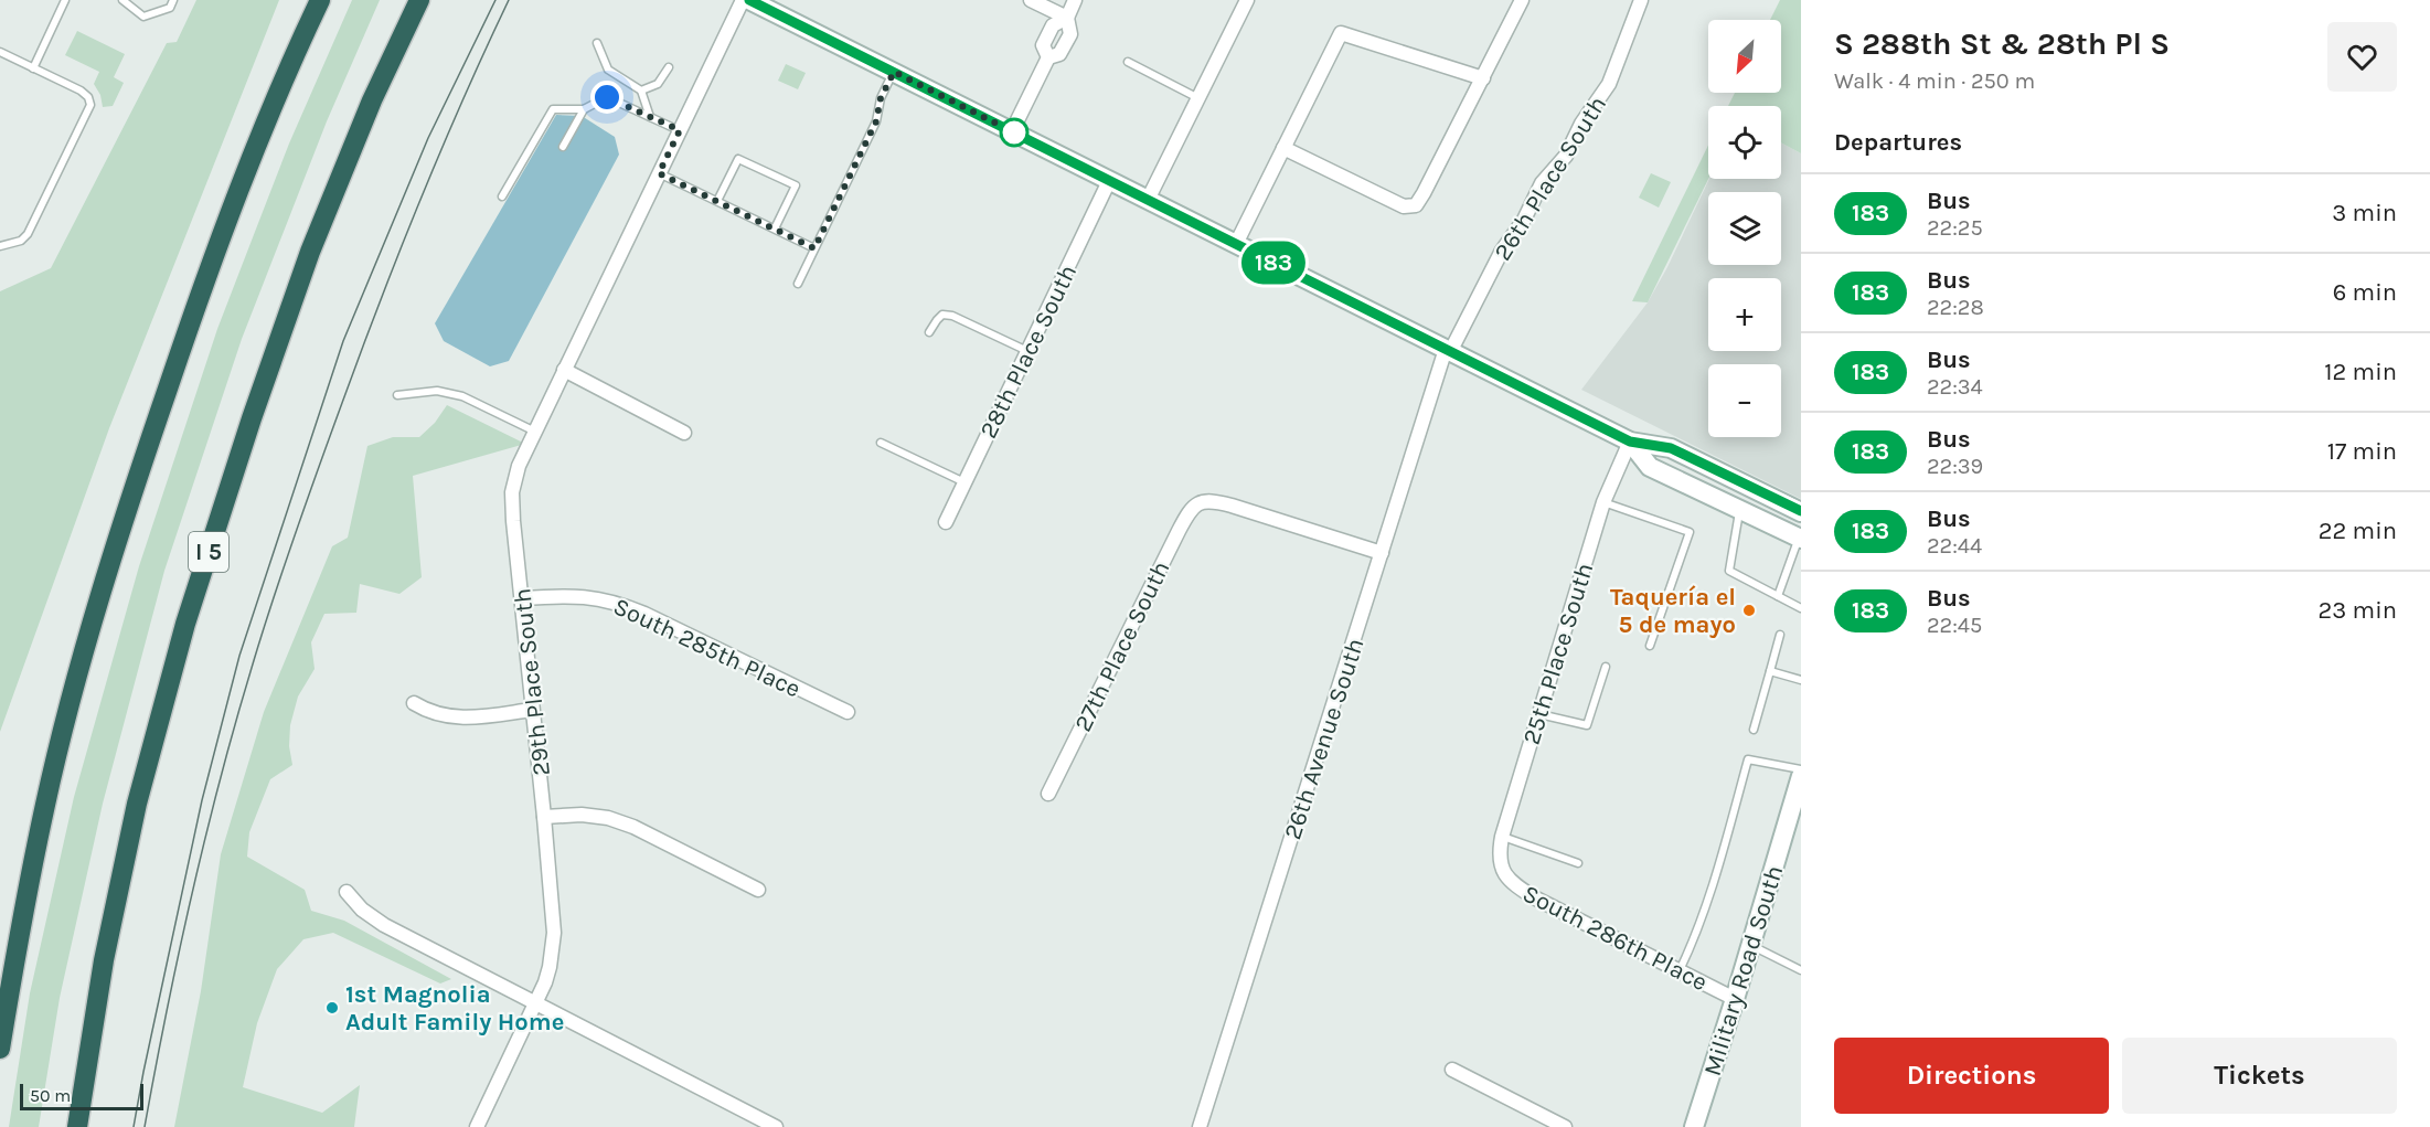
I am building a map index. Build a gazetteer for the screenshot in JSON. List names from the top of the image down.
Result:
{
  "streets": {
    "highway": ["I 5"],
    "main road": ["Military Road South"],
    "street": [
      "26th Place South",
      "28th Place South",
      "27th Place South",
      "South 285th Place",
      "25th Place South",
      "29th Place South",
      "26th Avenue South",
      "South 286th Place"
    ]
  },
  "crossings": [
    ["26th Place South", "26th Avenue South"],
    ["27th Place South", "26th Avenue South"],
    ["South 285th Place", "29th Place South"],
    ["25th Place South", "South 286th Place"],
    ["South 286th Place", "Military Road South"]
  ],
  "places": ["Taquería el 5 de mayo", "1st Magnolia Adult Family Home"],
  "lines": ["bus line 183"],
  "scale_bar": "50 m",
  "north": "bottom left",
  "page": {
    "on_map": "183",
    "heading": [
      ["S 288th St & 28th Pl S", "Walk · 4 min · 250 m"],
      "Departures"
    ],
    "map_buttons": ["+", "−"],
    "list": [
      {
        "mark": "183",
        "name": "Bus",
        "note": "22:25",
        "value": "3 min"
      },
      {
        "mark": "183",
        "name": "Bus",
        "note": "22:28",
        "value": "6 min"
      },
      {
        "mark": "183",
        "name": "Bus",
        "note": "22:34",
        "value": "12 min"
      },
      {
        "mark": "183",
        "name": "Bus",
        "note": "22:39",
        "value": "17 min"
      },
      {
        "mark": "183",
        "name": "Bus",
        "note": "22:44",
        "value": "22 min"
      },
      {
        "mark": "183",
        "name": "Bus",
        "note": "22:45",
        "value": "23 min"
      }
    ],
    "buttons": ["Directions", "Tickets"],
    "scale": "50 m"
  }
}
